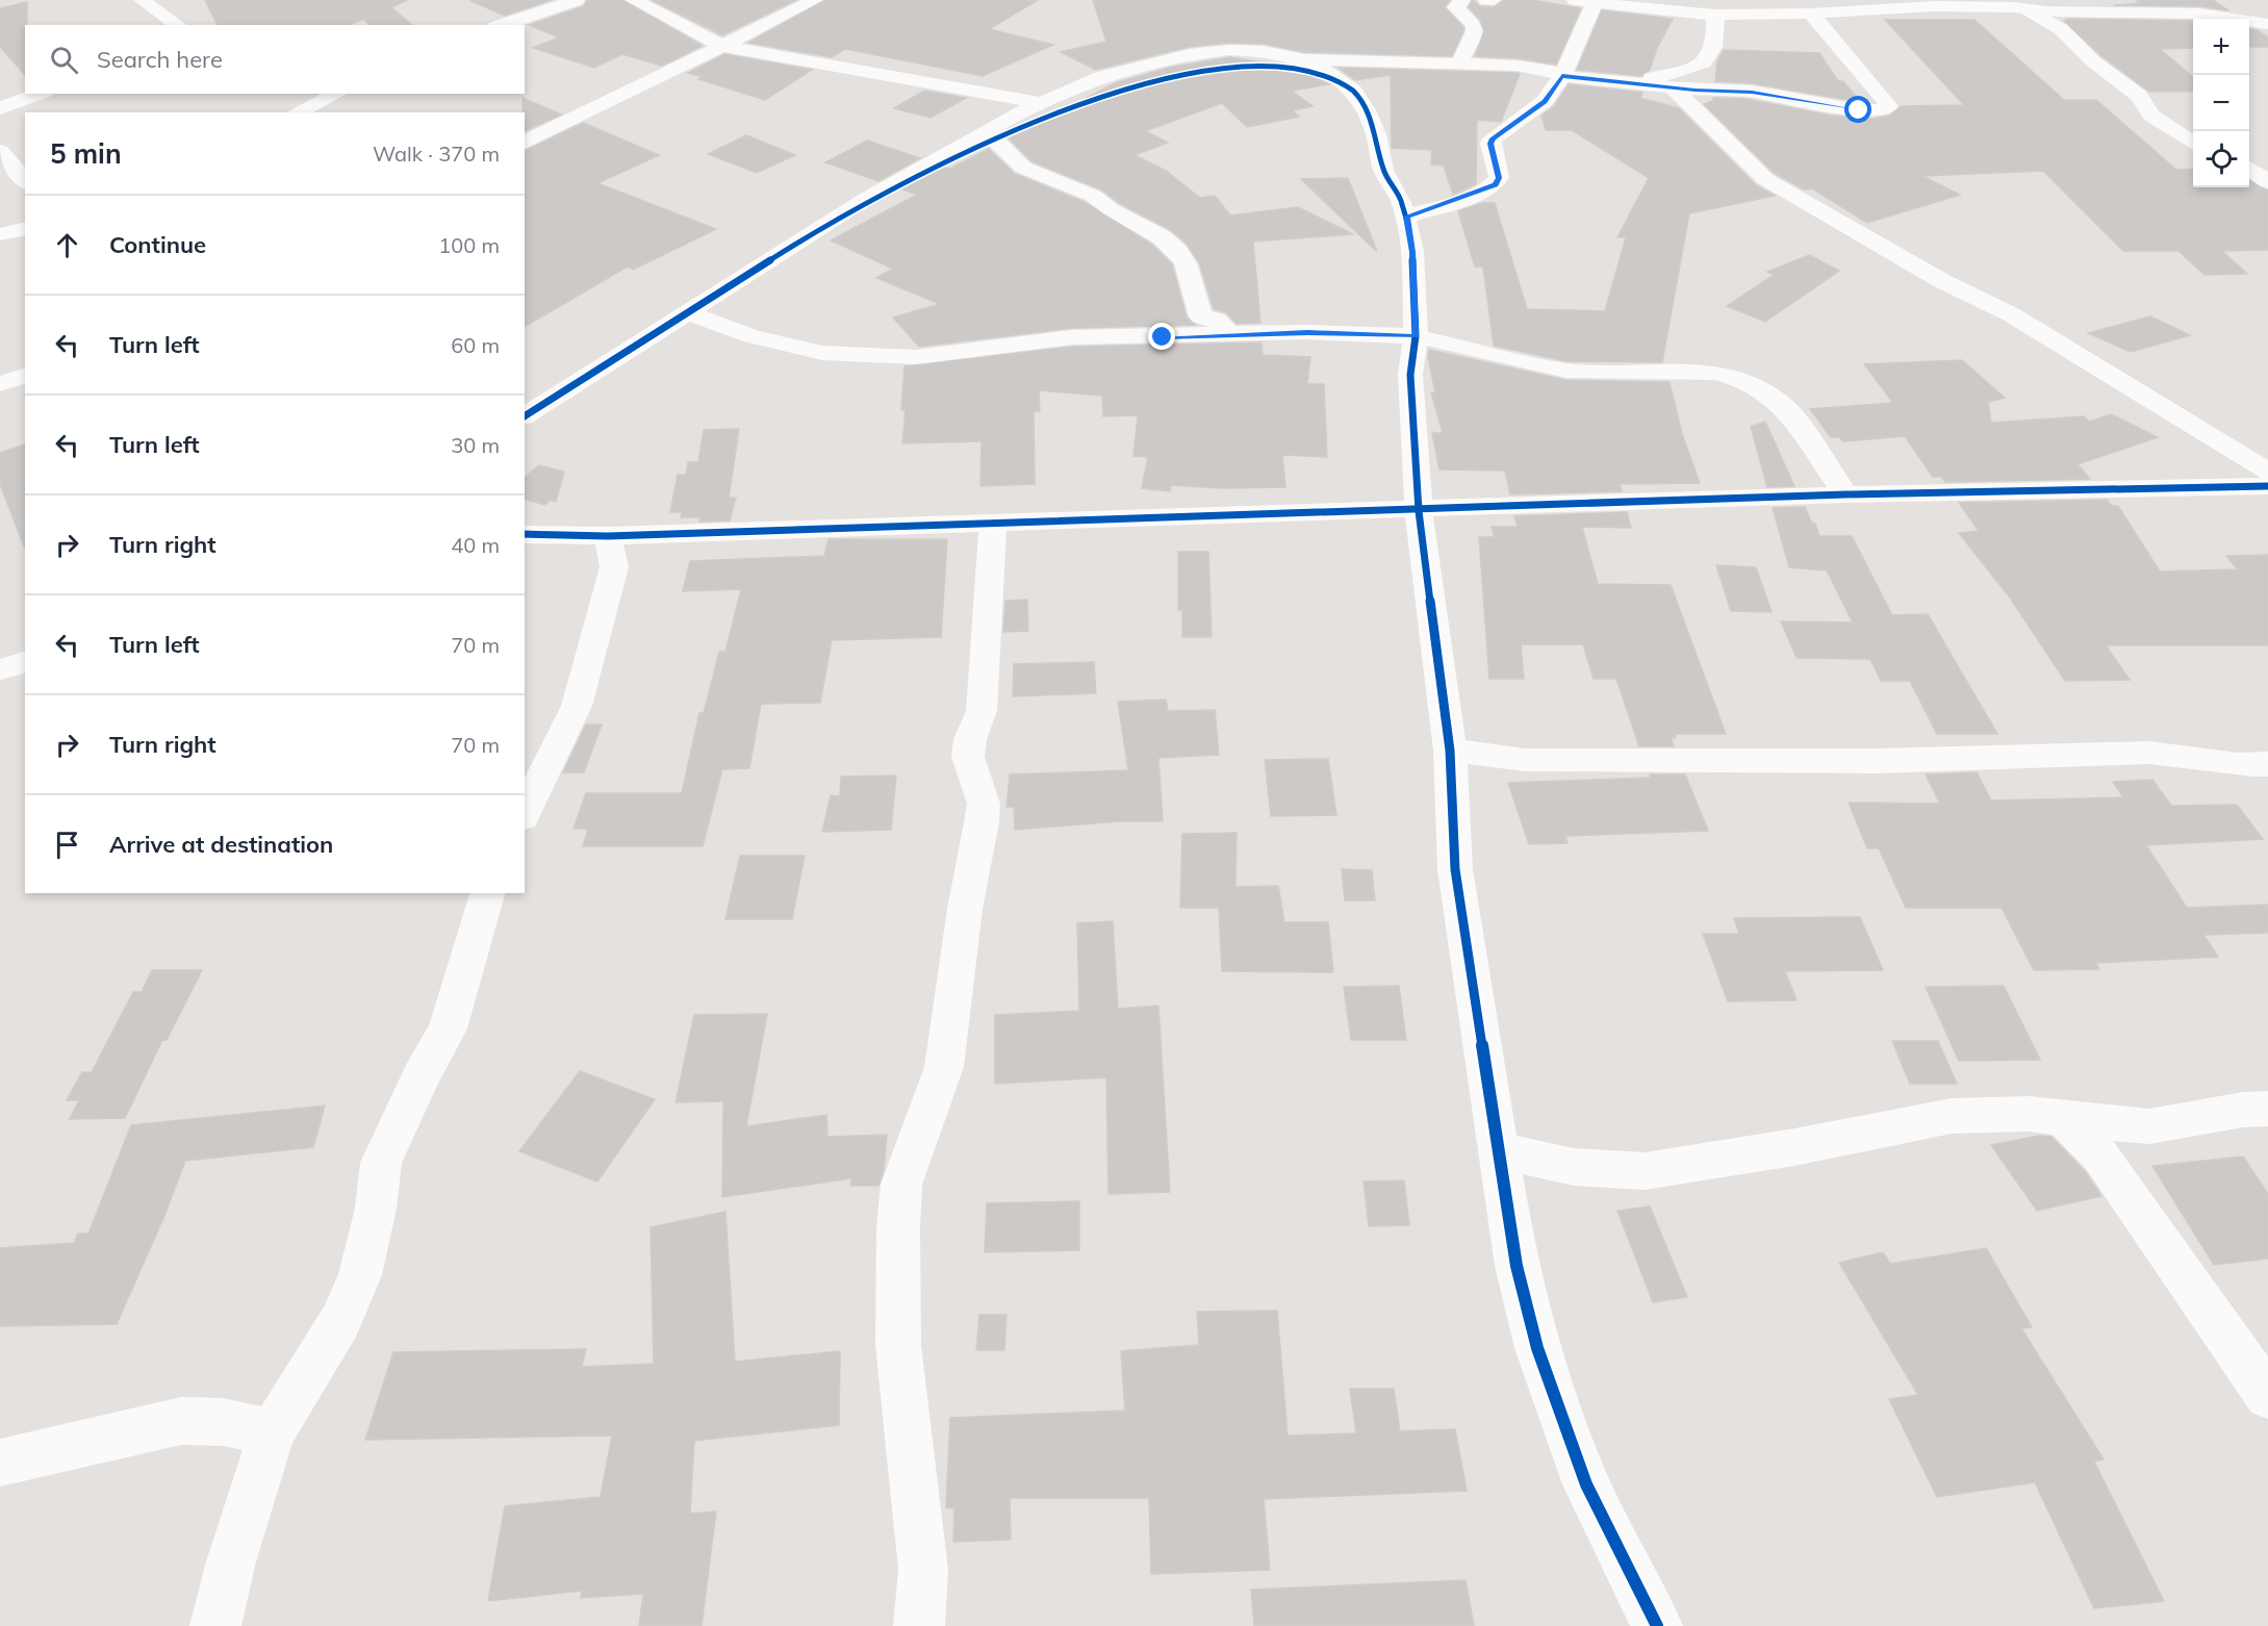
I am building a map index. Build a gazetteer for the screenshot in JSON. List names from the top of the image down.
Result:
{
  "page": {
    "map_buttons": ["+", "−"],
    "search": "Search here",
    "heading": ["5 min", "Walk · 370 m"],
    "list": [
      ["Continue", "100 m"],
      ["Turn left", "60 m"],
      ["Turn left", "30 m"],
      ["Turn right", "40 m"],
      ["Turn left", "70 m"],
      ["Turn right", "70 m"],
      "Arrive at destination"
    ]
  }
}
